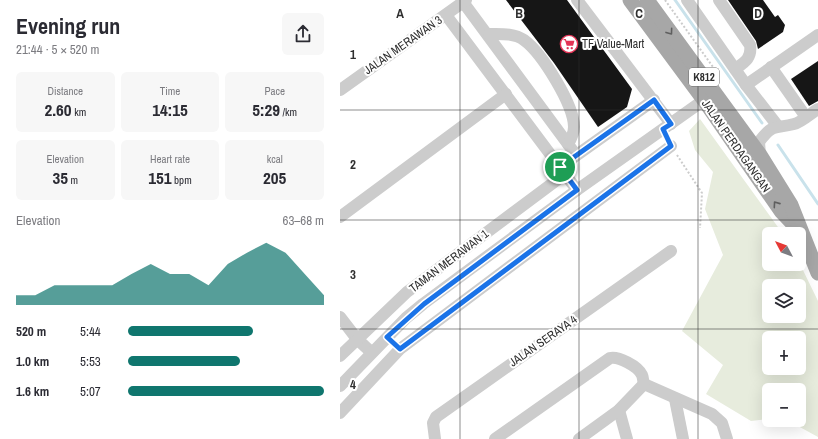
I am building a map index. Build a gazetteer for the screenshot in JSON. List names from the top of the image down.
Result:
{
  "streets": {
    "main road": ["K812", "JALAN PERDAGANGAN"],
    "street": ["JALAN MERAWAN 3", "TAMAN MERAWAN 1", "JALAN SERAYA 4"]
  },
  "places": {
    "supermarket": ["TF Value-Mart"]
  },
  "north": "top left",
  "page": {
    "heading": ["Evening run", "21:44 · 5 × 520 m"],
    "stats": [
      ["Distance", "2.60 km"],
      ["Time", "14:15"],
      ["Pace", "5:29 /km"],
      ["Elevation", "35 m"],
      ["Heart rate", "151 bpm"],
      ["kcal", "205"]
    ],
    "chart": ["Elevation", "63–68 m"],
    "map_buttons": ["+", "−"],
    "list": [
      {
        "name": "520 m",
        "note": "5:44"
      },
      {
        "name": "1.0 km",
        "note": "5:53"
      },
      {
        "name": "1.6 km",
        "note": "5:07"
      }
    ]
  },
  "grid": {
    "columns": [
      "A",
      "B",
      "C",
      "D"
    ],
    "rows": [
      "1",
      "2",
      "3",
      "4"
    ]
  }
}
